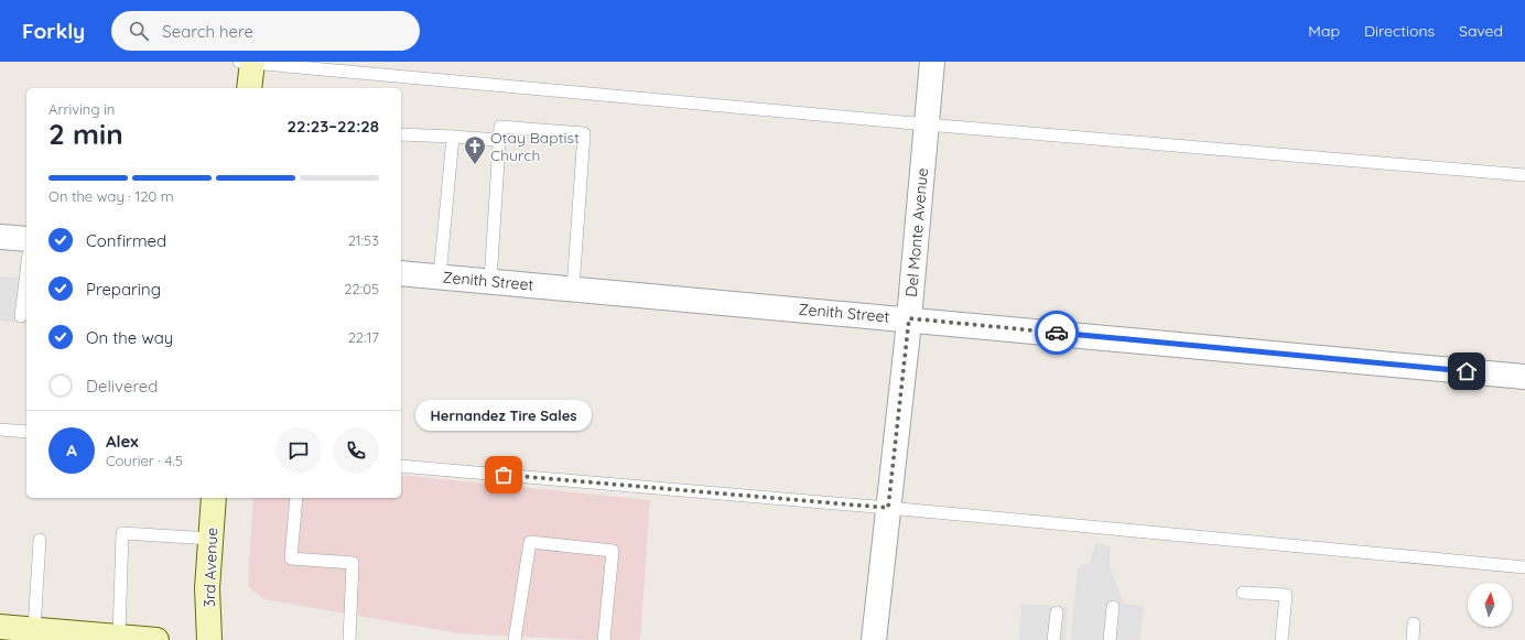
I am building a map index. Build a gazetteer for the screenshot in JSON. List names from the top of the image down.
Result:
{
  "streets": {
    "main road": ["3rd Avenue"],
    "street": ["Del Monte Avenue", "Zenith Street"]
  },
  "crossings": [
    ["Del Monte Avenue", "Zenith Street"]
  ],
  "places": {
    "church": ["Otay Baptist Church"],
    "other": ["Hernandez Tire Sales"]
  },
  "north": "top",
  "page": {
    "header": "Forkly",
    "search": "Search here",
    "nav": ["Map", "Directions", "Saved"],
    "heading": ["2 min", "Arriving in", "22:23–22:28"],
    "panel": ["Alex", "Courier · 4.5"],
    "bar": "On the way · 120 m",
    "list": [
      ["Confirmed", "21:53"],
      ["Preparing", "22:05"],
      ["On the way", "22:17"],
      "Delivered"
    ],
    "bubble": "Hernandez Tire Sales",
    "round": "A"
  }
}
